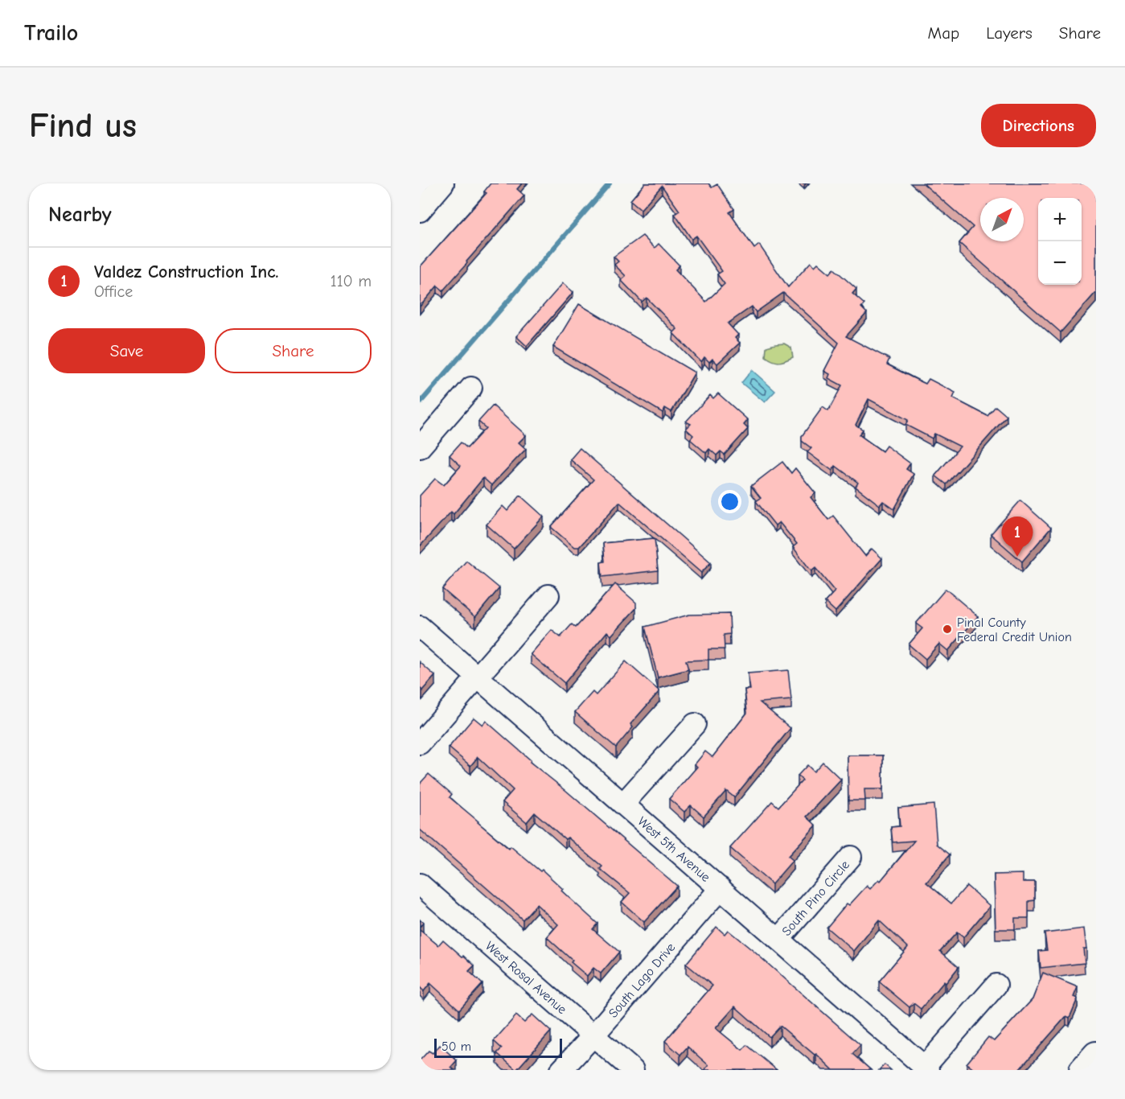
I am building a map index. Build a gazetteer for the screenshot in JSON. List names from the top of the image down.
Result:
{
  "streets": {
    "street": [
      "West 5th Avenue",
      "South Pino Circle",
      "West Rosal Avenue",
      "South Lago Drive"
    ]
  },
  "crossings": [
    ["West 5th Avenue", "South Pino Circle"],
    ["West 5th Avenue", "South Lago Drive"],
    ["West Rosal Avenue", "South Lago Drive"]
  ],
  "places": ["Pinal County Federal Credit Union"],
  "scale_bar": "50 m",
  "north": "top right",
  "page": {
    "header": "Trailo",
    "nav": ["Map", "Layers", "Share"],
    "buttons": [
      "Directions",
      ["Save", "Share"]
    ],
    "title": "Find us",
    "heading": "Nearby",
    "map_buttons": ["+", "−"],
    "list": [
      {
        "mark": "1",
        "name": "Valdez Construction Inc.",
        "note": "Office",
        "value": "110 m"
      }
    ],
    "pins": "1",
    "scale": "50 m"
  }
}
